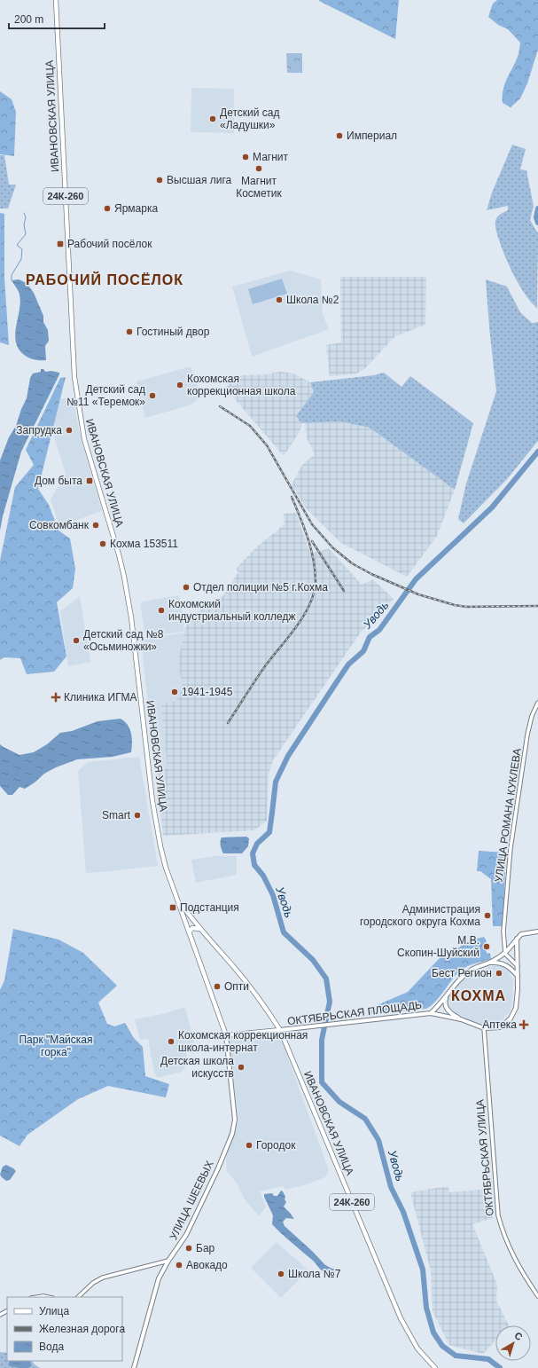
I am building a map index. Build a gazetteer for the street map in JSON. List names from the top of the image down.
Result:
{
  "streets": {
    "main road": [
      "ИВАНОВСКАЯ УЛИЦА",
      "24К-260",
      "ОКТЯБРЬСКАЯ ПЛОЩАДЬ",
      "УЛИЦА ШЕЕВЫХ"
    ],
    "street": ["УЛИЦА РОМАНА КУКЛЕВА", "ОКТЯБРЬСКАЯ УЛИЦА"]
  },
  "crossings": [
    ["ИВАНОВСКАЯ УЛИЦА", "ОКТЯБРЬСКАЯ ПЛОЩАДЬ"],
    ["ИВАНОВСКАЯ УЛИЦА", "УЛИЦА ШЕЕВЫХ"],
    ["ОКТЯБРЬСКАЯ ПЛОЩАДЬ", "ОКТЯБРЬСКАЯ УЛИЦА"]
  ],
  "districts": ["РАБОЧИЙ ПОСЁЛОК", "КОХМА"],
  "water": ["Уводь"],
  "parks": ["Парк \"Майская горка\""],
  "places": {
    "other": [
      "Детский сад «Ладушки»",
      "Империал",
      "Магнит",
      "Магнит Косметик",
      "Высшая лига",
      "Ярмарка",
      "Школа №2",
      "Гостиный двор",
      "Кохомская коррекционная школа",
      "Детский сад №11 «Теремок»",
      "Запрудка",
      "Совкомбанк",
      "Кохма 153511",
      "Отдел полиции №5 г.Кохма",
      "Кохомский индустриальный колледж",
      "Детский сад №8 «Осьминожки»",
      "1941-1945",
      "Smart",
      "Администрация городского округа Кохма",
      "М.В. Скопин-Шуйский",
      "Бест Регион",
      "Опти",
      "Кохомская коррекционная школа-интернат",
      "Детская школа искусств",
      "Городок",
      "Бар",
      "Авокадо",
      "Школа №7"
    ],
    "transit": ["Рабочий посёлок", "Дом быта", "Подстанция"],
    "health": ["Клиника ИГМА", "Аптека"]
  },
  "legend": ["Улица", "Железная дорога", "Вода"],
  "scale_bar": "200 m",
  "north": "top right"
}
